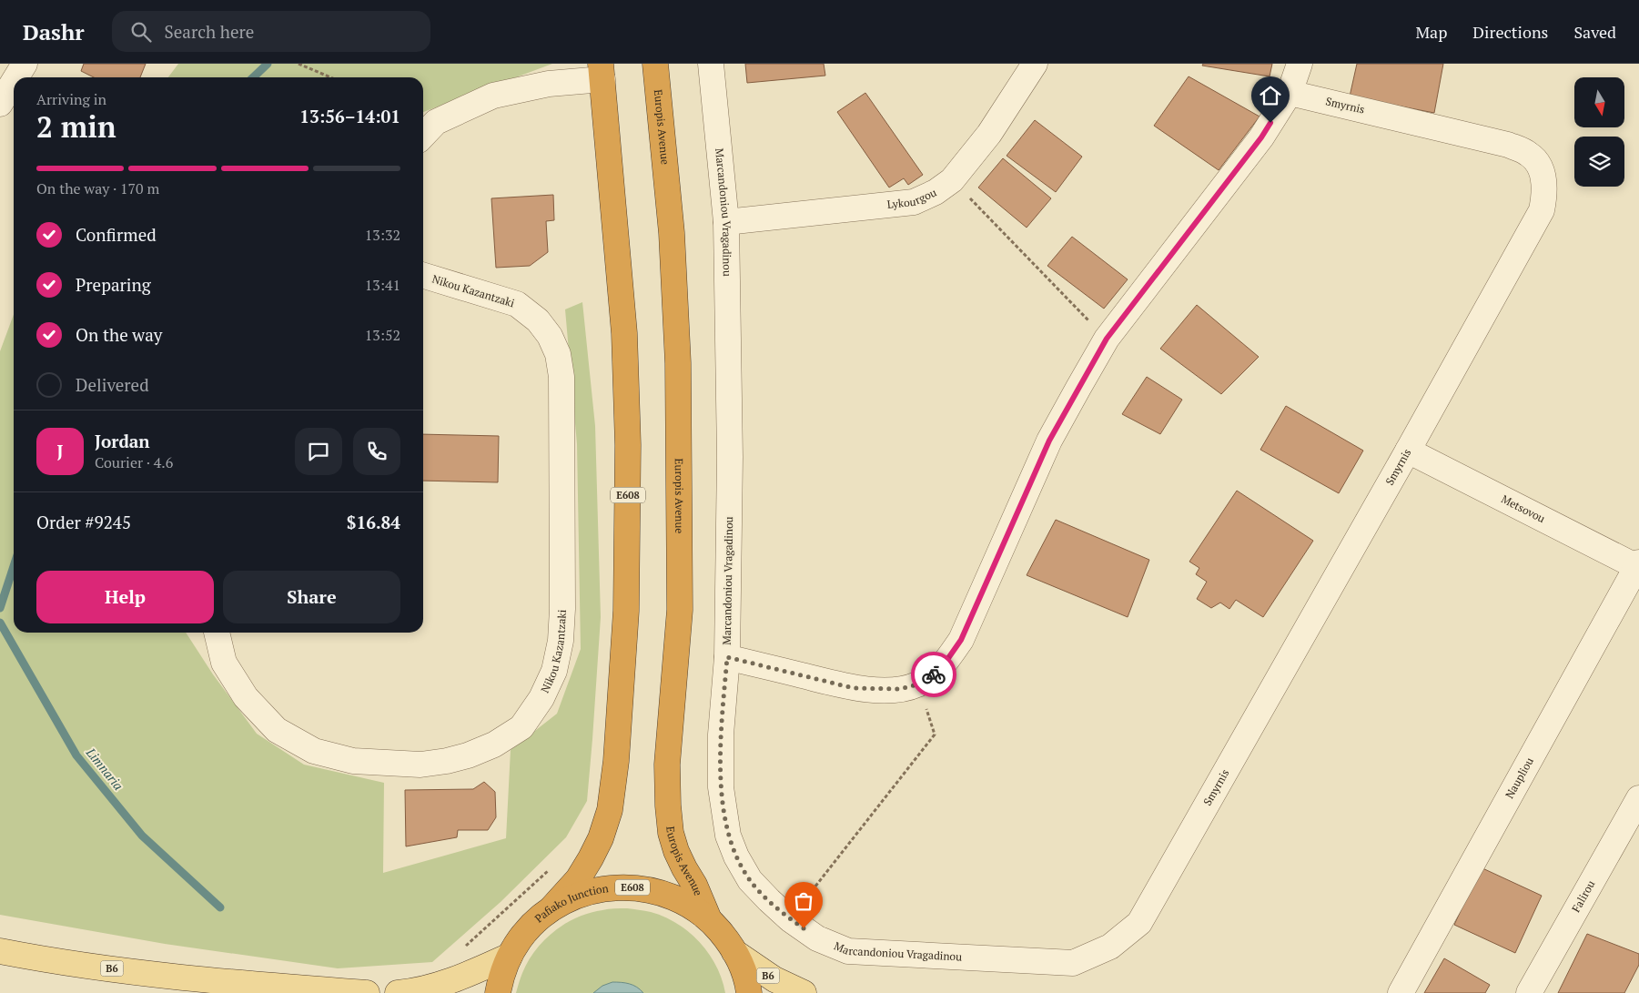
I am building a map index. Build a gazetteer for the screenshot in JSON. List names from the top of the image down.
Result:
{
  "streets": {
    "highway": ["Europis Avenue", "E608", "Pafiako Junction"],
    "main road": ["B6"],
    "street": [
      "Smyrnis",
      "Lykourgou",
      "Marcandoniou Vragadinou",
      "Nikou Kazantzaki",
      "Metsovou",
      "Naupliou",
      "Falirou"
    ]
  },
  "crossings": [
    ["Smyrnis", "Marcandoniou Vragadinou"],
    ["Smyrnis", "Metsovou"],
    ["Europis Avenue", "Pafiako Junction"],
    ["Lykourgou", "Marcandoniou Vragadinou"],
    ["E608", "Pafiako Junction"],
    ["Metsovou", "Naupliou"],
    ["Pafiako Junction", "B6"]
  ],
  "water": ["Limnaria"],
  "north": "bottom",
  "page": {
    "header": "Dashr",
    "search": "Search here",
    "nav": ["Map", "Directions", "Saved"],
    "heading": ["2 min", "Arriving in", "13:56–14:01"],
    "panel": [
      "Jordan",
      "Courier · 4.6",
      "Order #9245",
      "$16.84"
    ],
    "bar": "On the way · 170 m",
    "list": [
      ["Confirmed", "13:32"],
      ["Preparing", "13:41"],
      ["On the way", "13:52"],
      "Delivered"
    ],
    "round": "J",
    "buttons": ["Help", "Share"]
  }
}
